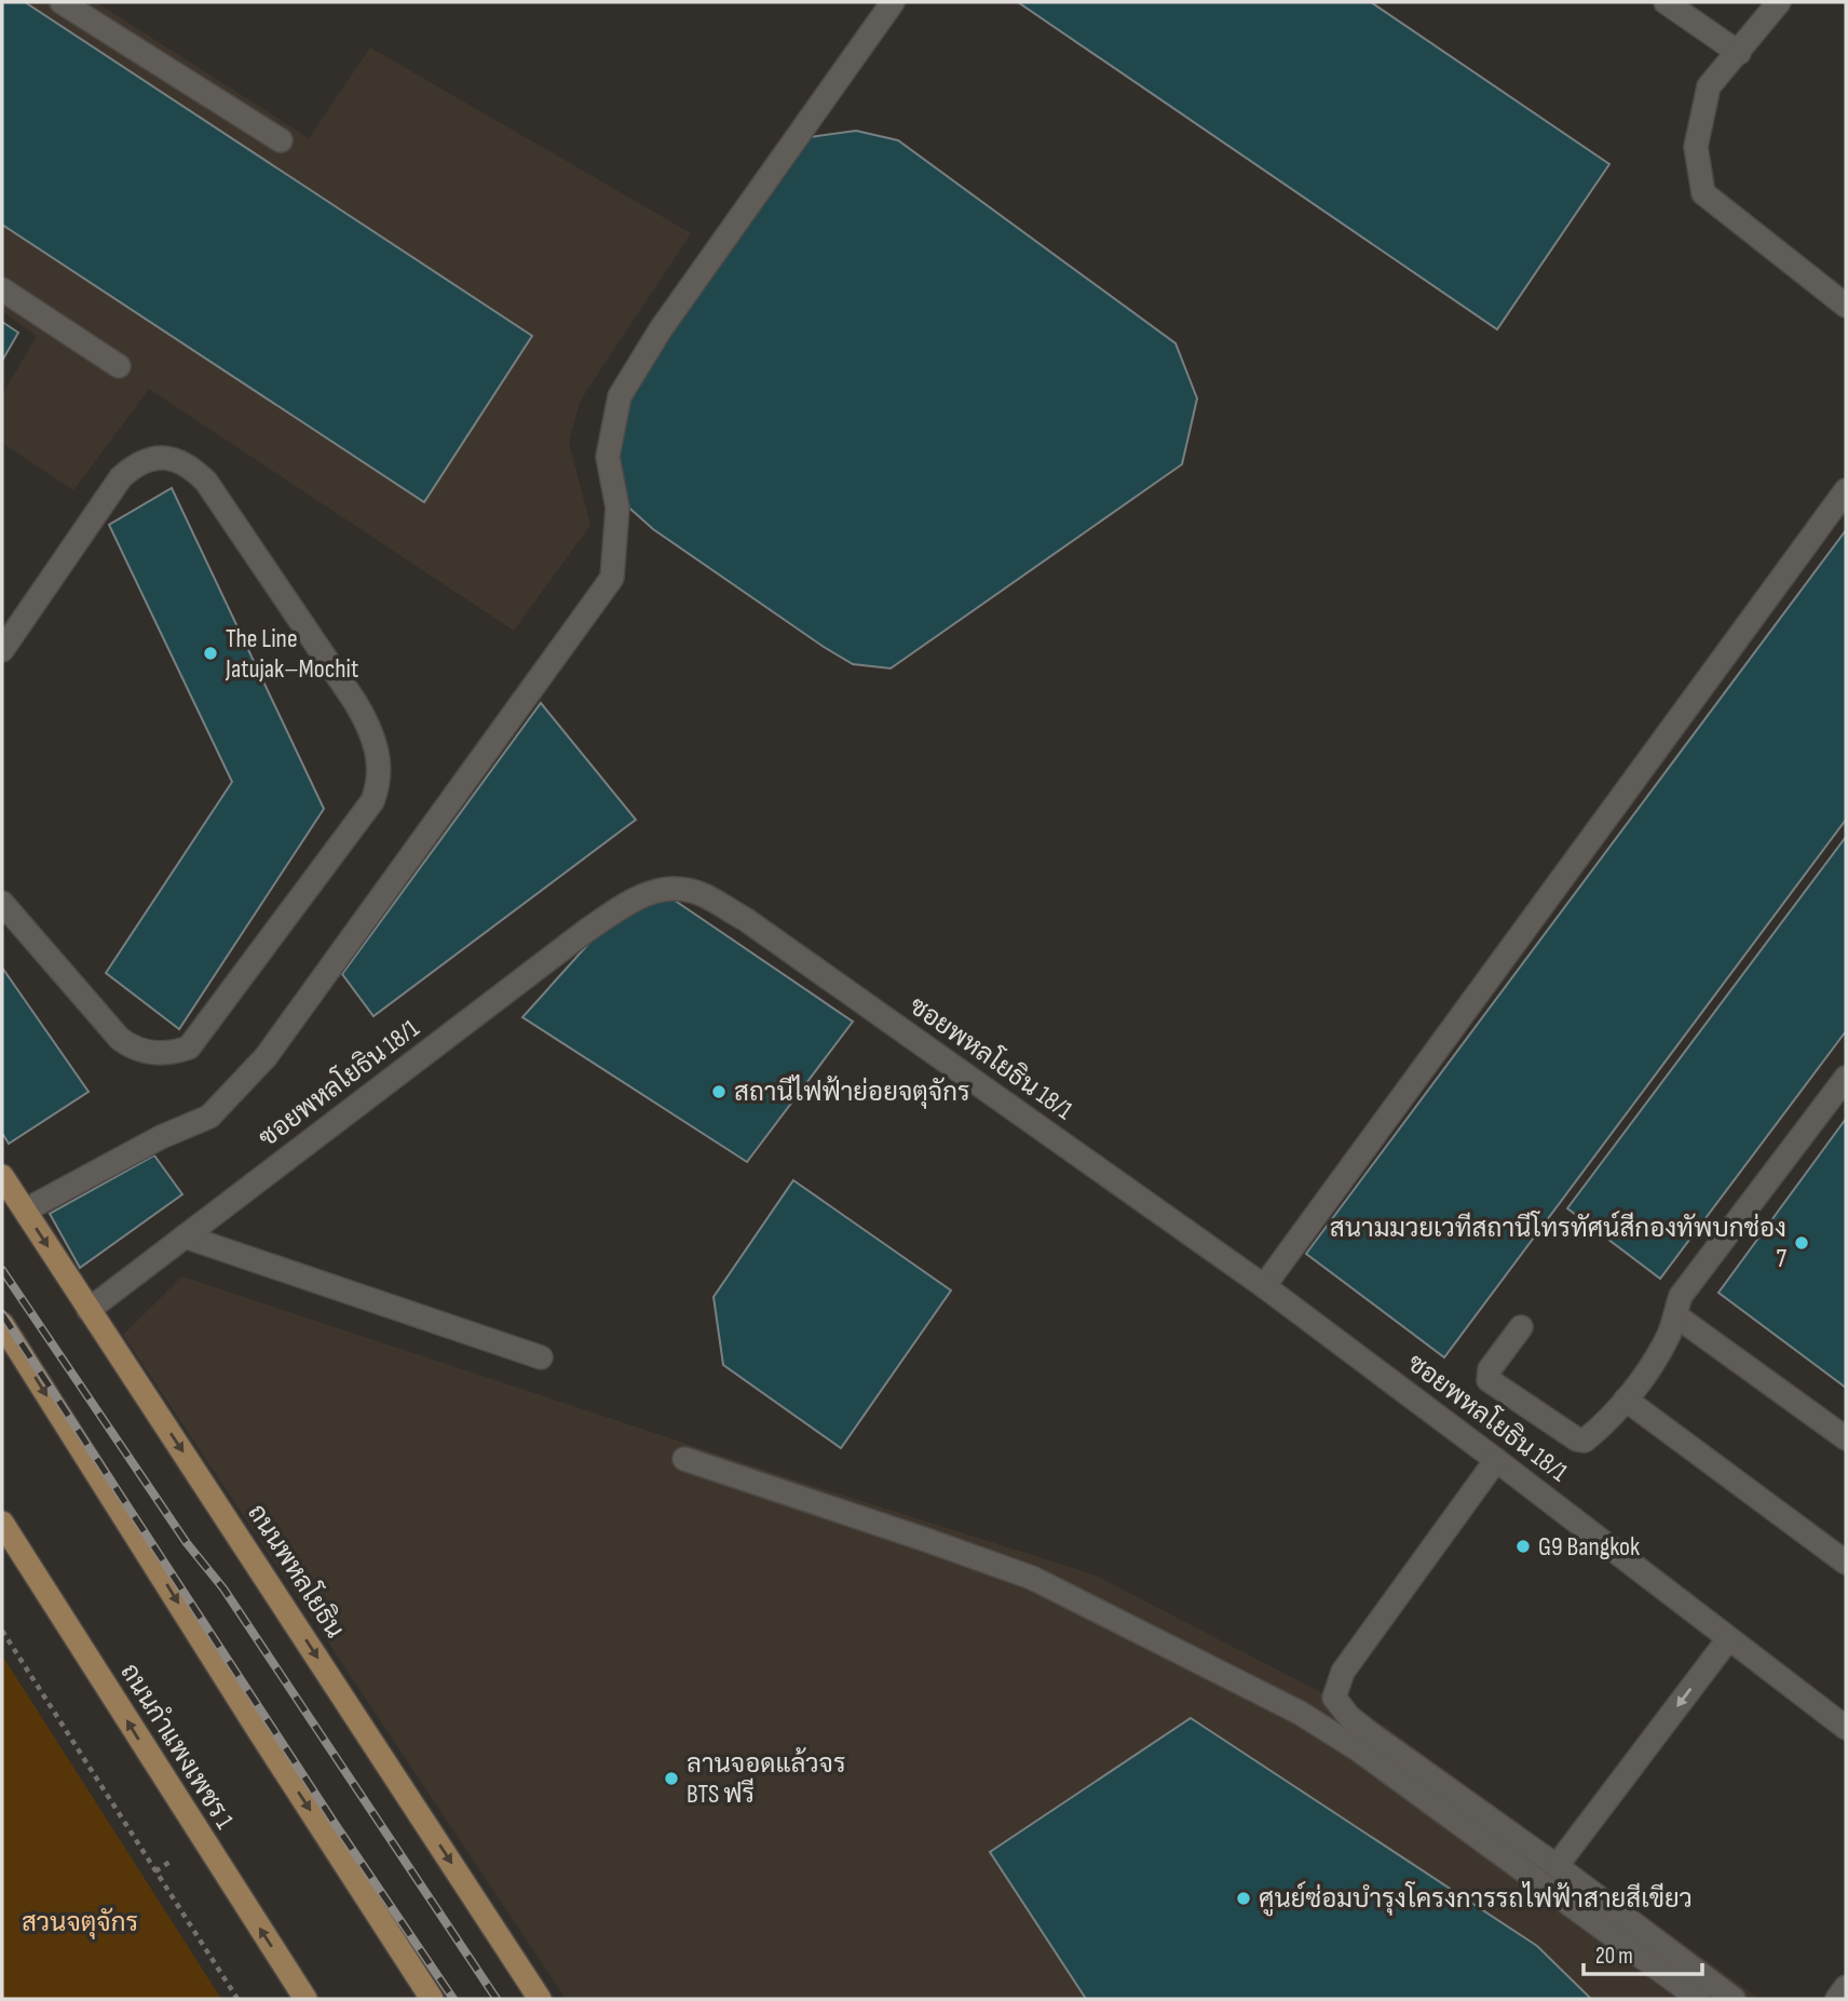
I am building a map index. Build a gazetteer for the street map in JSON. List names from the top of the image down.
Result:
{
  "streets": {
    "main road": ["ถนนพหลโยธิน", "ถนนกำแพงเพชร 1"],
    "street": ["ซอยพหลโยธิน 18/1"]
  },
  "crossings": [
    ["ซอยพหลโยธิน 18/1", "ถนนพหลโยธิน"]
  ],
  "parks": ["สวนจตุจักร"],
  "places": [
    "The Line Jatujak–Mochit",
    "สถานีไฟฟ้าย่อยจตุจักร",
    "สนามมวยเวทีสถานีโทรทัศน์สีกองทัพบกช่อง 7",
    "G9 Bangkok",
    "ลานจอดแล้วจร BTS ฟรี",
    "ศูนย์ซ่อมบำรุงโครงการรถไฟฟ้าสายสีเขียว"
  ],
  "scale_bar": "20 m"
}
